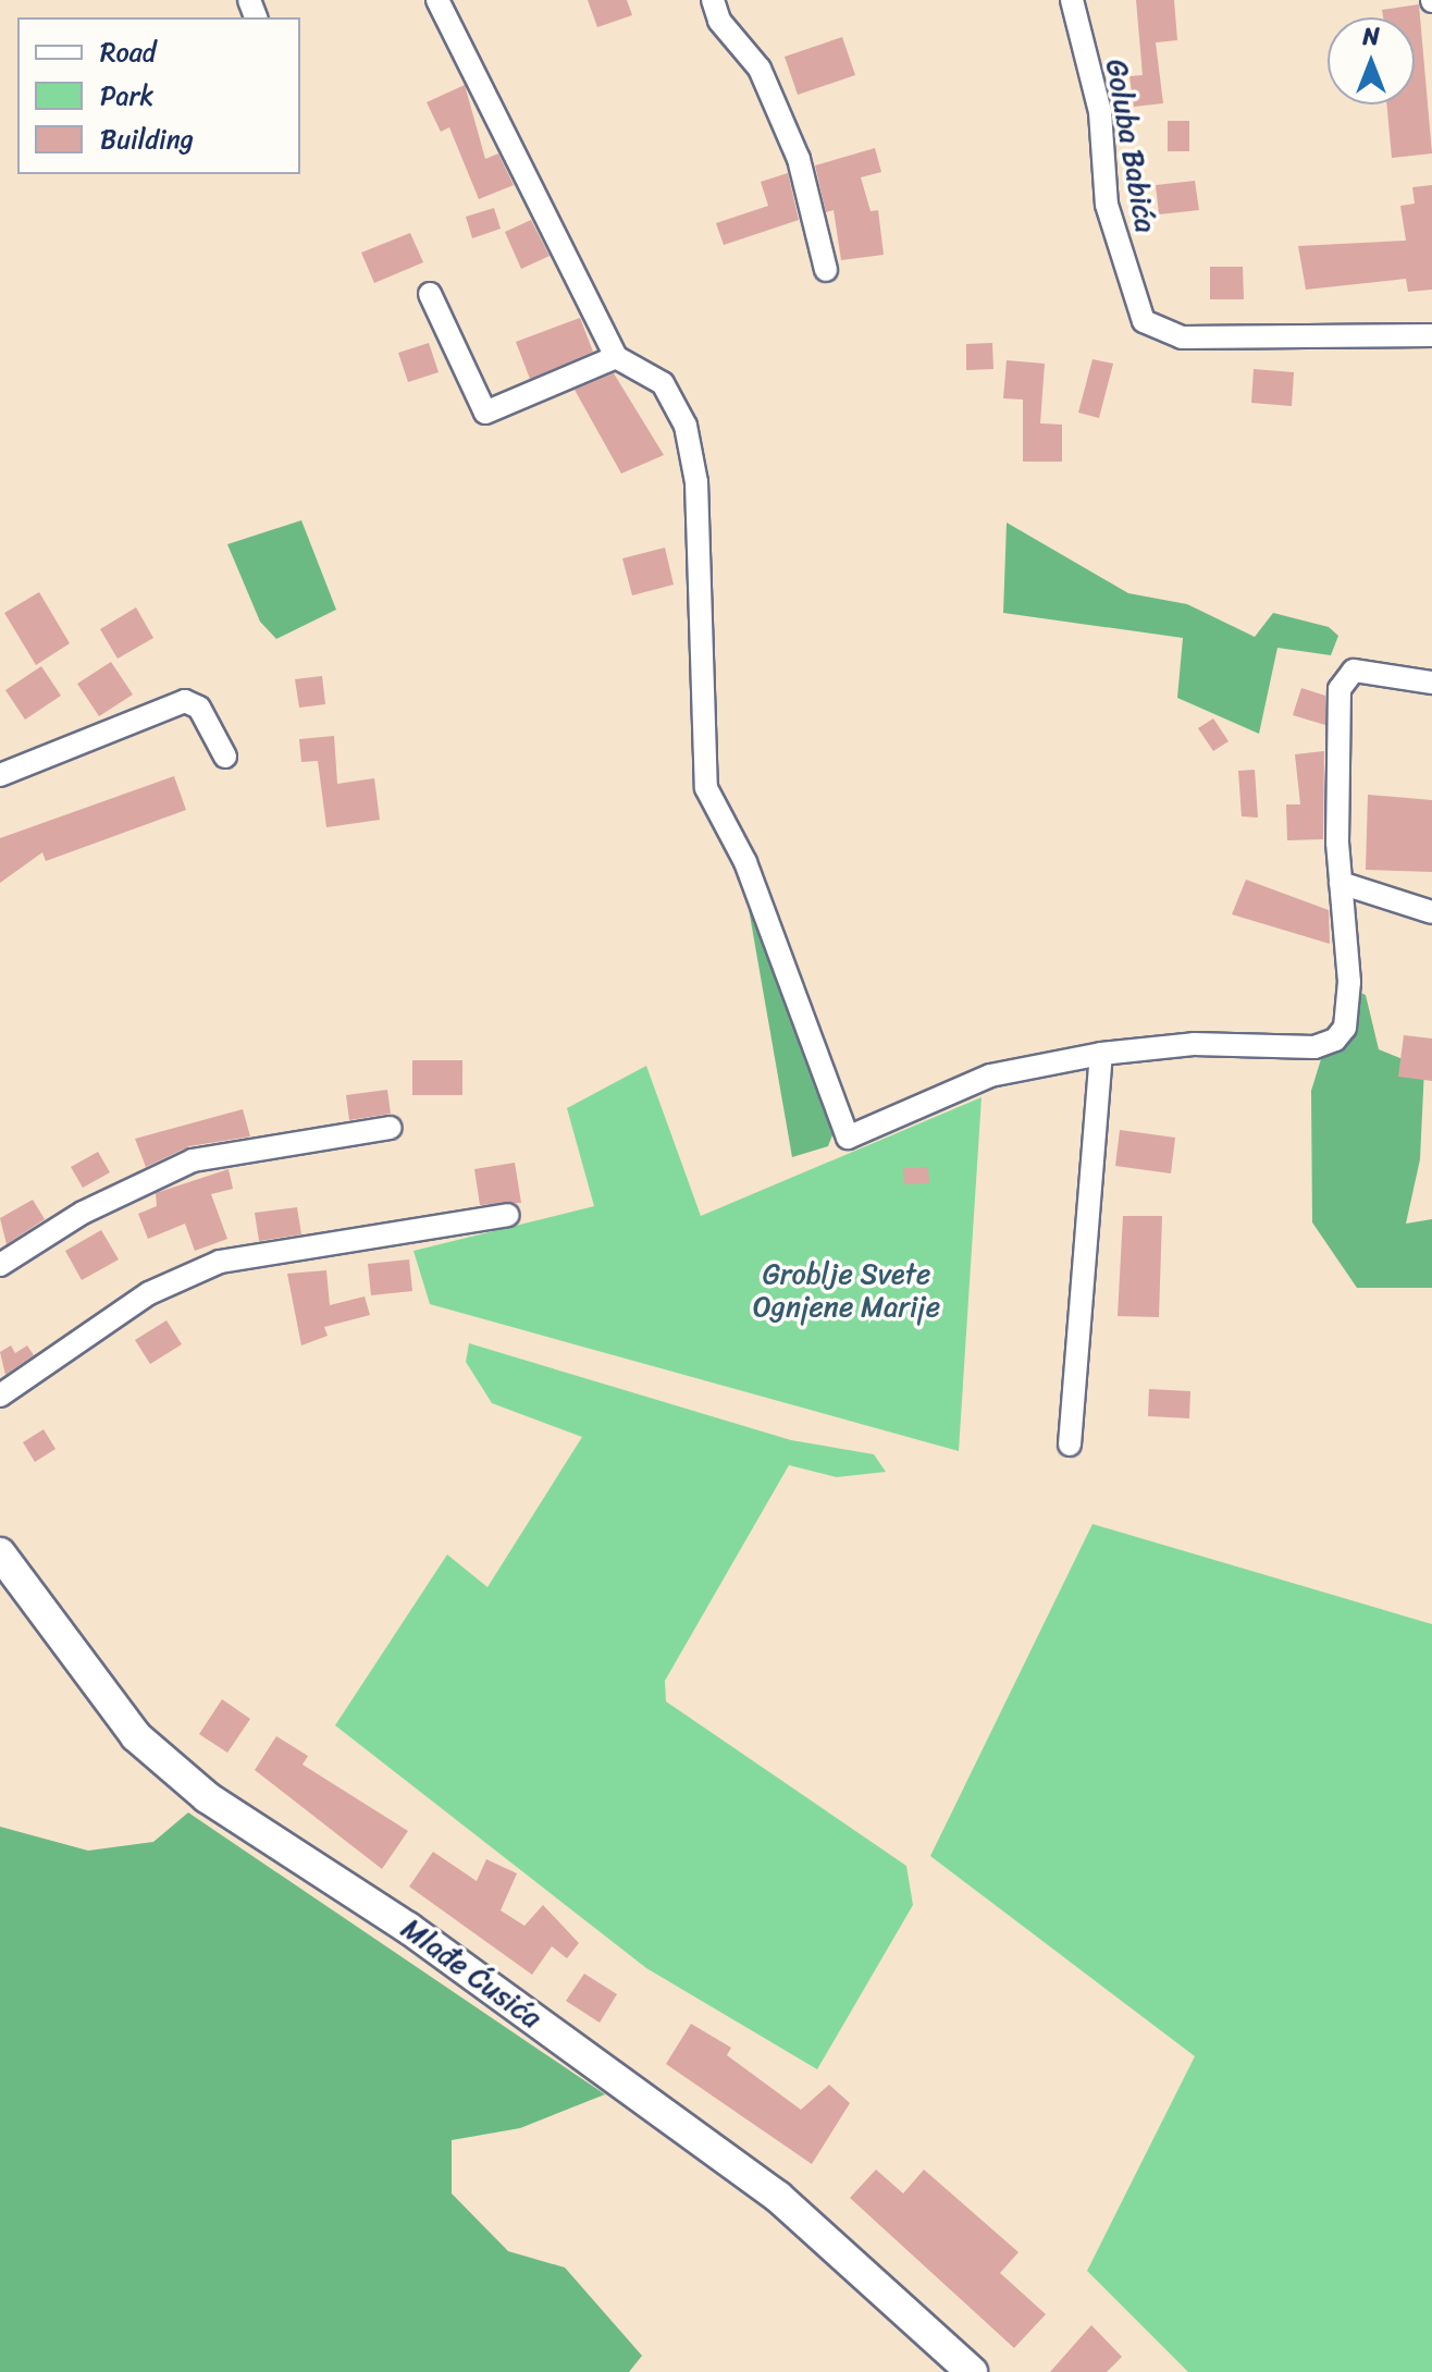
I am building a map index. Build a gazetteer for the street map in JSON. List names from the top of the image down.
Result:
{
  "streets": {
    "street": ["Goluba Babića", "Mlađe Ćusića"]
  },
  "parks": ["Groblje Svete Ognjene Marije"],
  "legend": ["Road", "Park", "Building"],
  "north": "top"
}
